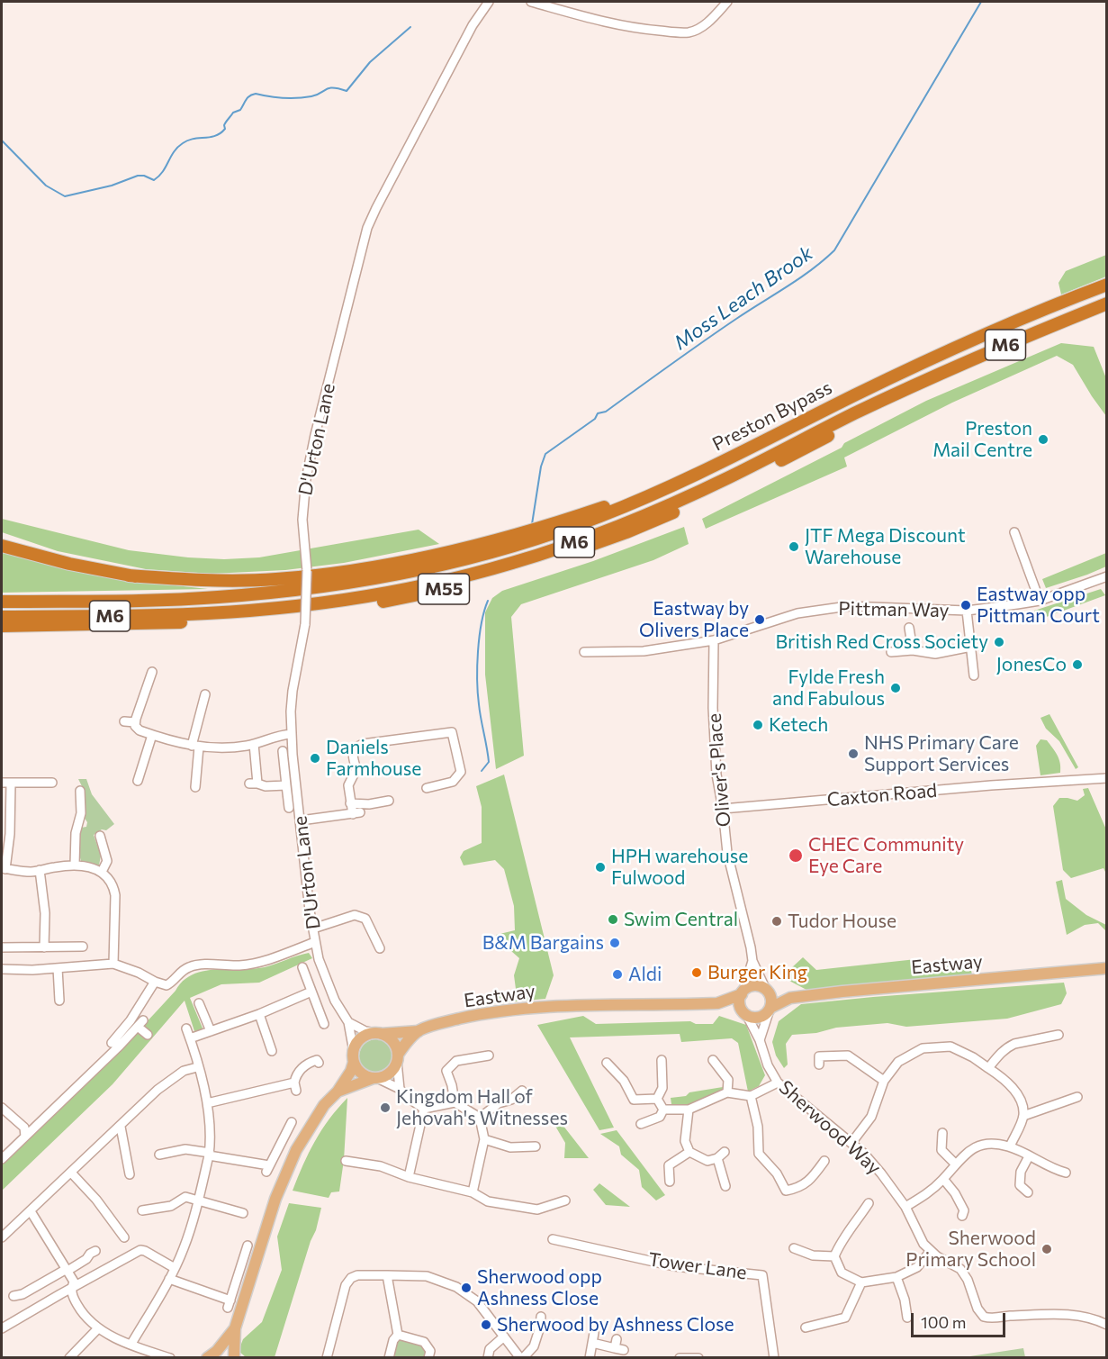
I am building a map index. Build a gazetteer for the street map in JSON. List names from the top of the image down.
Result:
{
  "streets": {
    "highway": ["M6", "Preston Bypass", "M55"],
    "main road": ["Eastway"],
    "street": [
      "D'Urton Lane",
      "Pittman Way",
      "Oliver's Place",
      "Caxton Road",
      "Sherwood Way",
      "Tower Lane"
    ]
  },
  "crossings": [
    ["M6", "Preston Bypass"],
    ["M6", "M55"],
    ["Preston Bypass", "M55"],
    ["D'Urton Lane", "Eastway"],
    ["Pittman Way", "Oliver's Place"],
    ["Oliver's Place", "Caxton Road"],
    ["Oliver's Place", "Eastway"],
    ["Oliver's Place", "Sherwood Way"],
    ["Eastway", "Sherwood Way"]
  ],
  "water": ["Moss Leach Brook"],
  "places": [
    "Preston Mail Centre",
    "JTF Mega Discount Warehouse",
    "Eastway opp Pittman Court",
    "Eastway by Olivers Place",
    "British Red Cross Society",
    "JonesCo",
    "Fylde Fresh and Fabulous",
    "Ketech",
    "NHS Primary Care Support Services",
    "Daniels Farmhouse",
    "CHEC Community Eye Care",
    "HPH warehouse Fulwood",
    "Swim Central",
    "Tudor House",
    "B&M Bargains",
    "Burger King",
    "Aldi",
    "Kingdom Hall of Jehovah's Witnesses",
    "Sherwood Primary School",
    "Sherwood opp Ashness Close",
    "Sherwood by Ashness Close"
  ],
  "scale_bar": "100 m"
}
